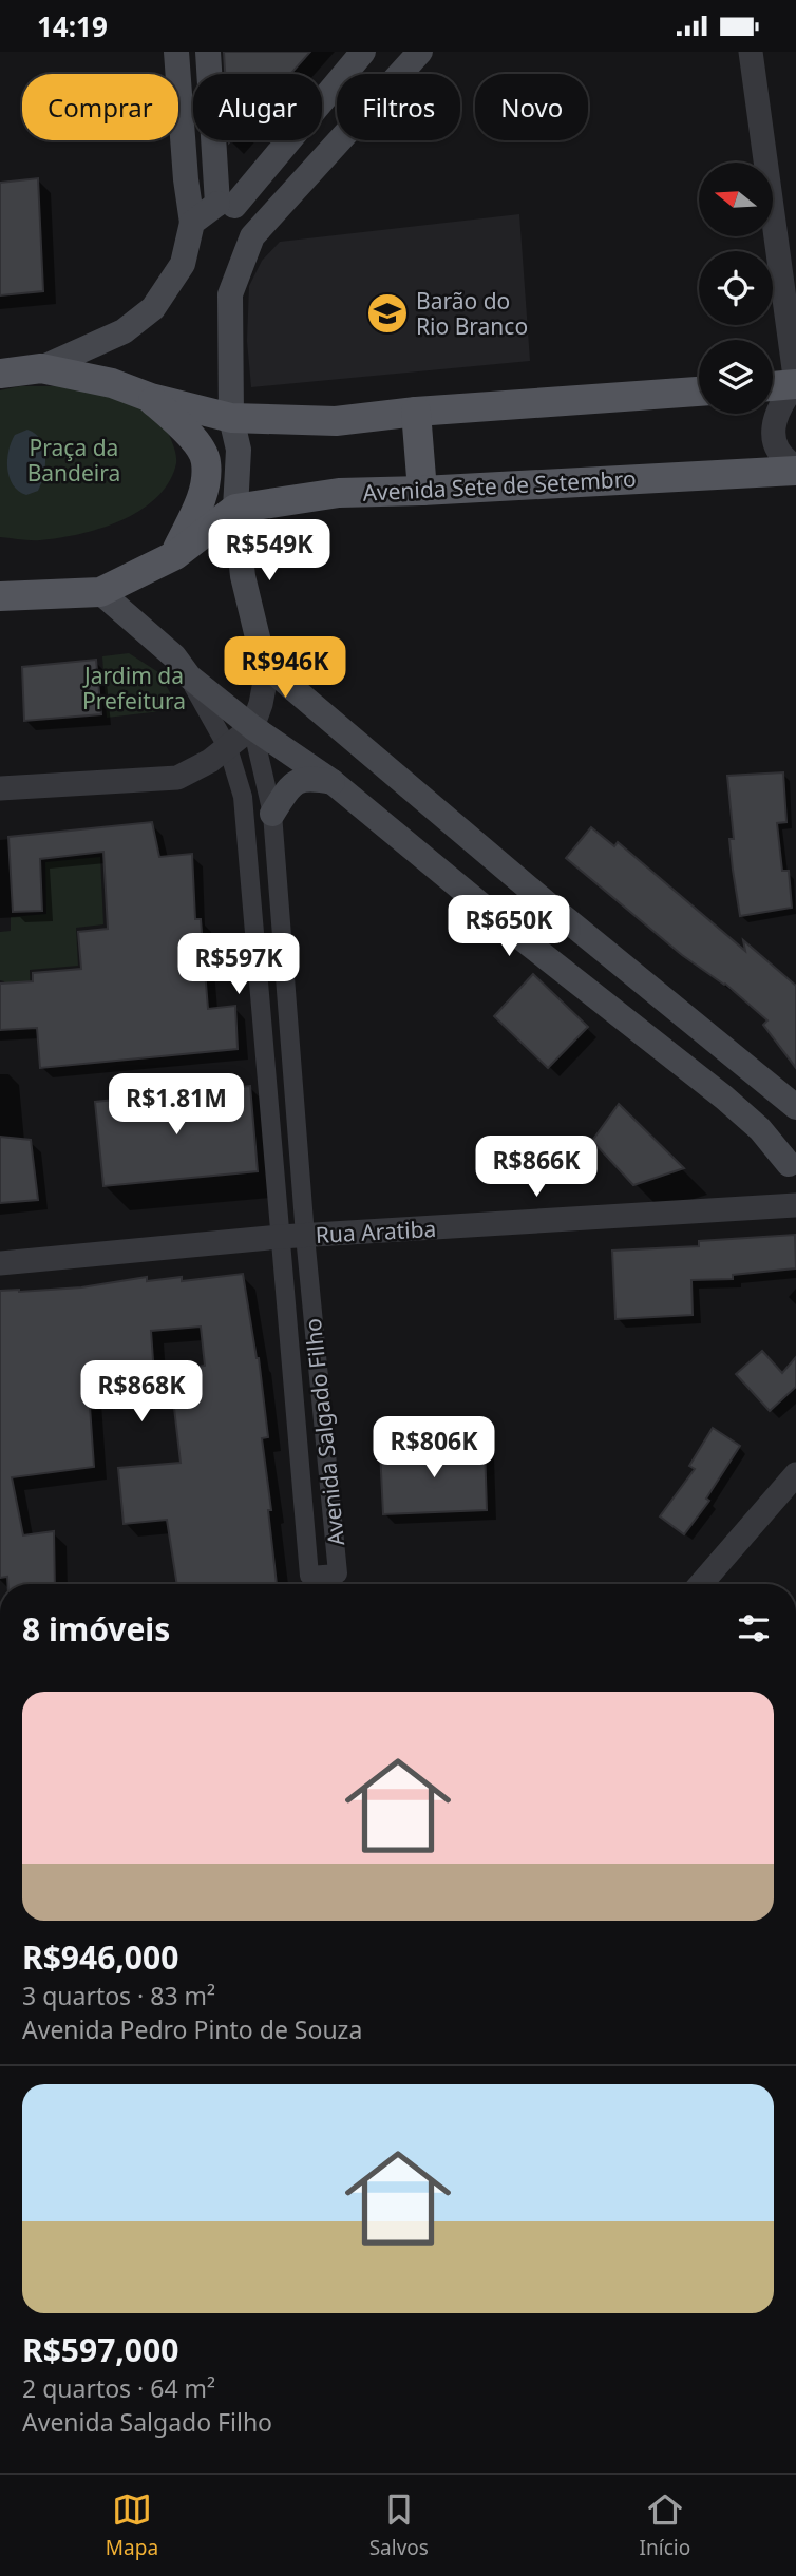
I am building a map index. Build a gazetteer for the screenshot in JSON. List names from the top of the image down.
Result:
{
  "streets": {
    "main road": ["Avenida Sete de Setembro"],
    "street": ["Rua Aratiba", "Avenida Salgado Filho"]
  },
  "crossings": [
    ["Rua Aratiba", "Avenida Salgado Filho"]
  ],
  "parks": ["Praça da Bandeira", "Jardim da Prefeitura"],
  "places": {
    "school or university": ["Barão do Rio Branco"]
  },
  "north": "left",
  "page": {
    "status": "14:19",
    "chip": [
      "Comprar",
      "Alugar",
      "Filtros",
      "Novo"
    ],
    "price": [
      "R$549K",
      "R$946K",
      "R$650K",
      "R$597K",
      "R$1.81M",
      "R$866K",
      "R$868K",
      "R$806K"
    ],
    "heading": "8 imóveis",
    "list": [
      {
        "name": "R$946,000",
        "note": "3 quartos · 83 m² · Avenida Pedro Pinto de Souza"
      },
      {
        "name": "R$597,000",
        "note": "2 quartos · 64 m² · Avenida Salgado Filho"
      }
    ],
    "tabs": ["Mapa", "Salvos", "Início"]
  }
}
